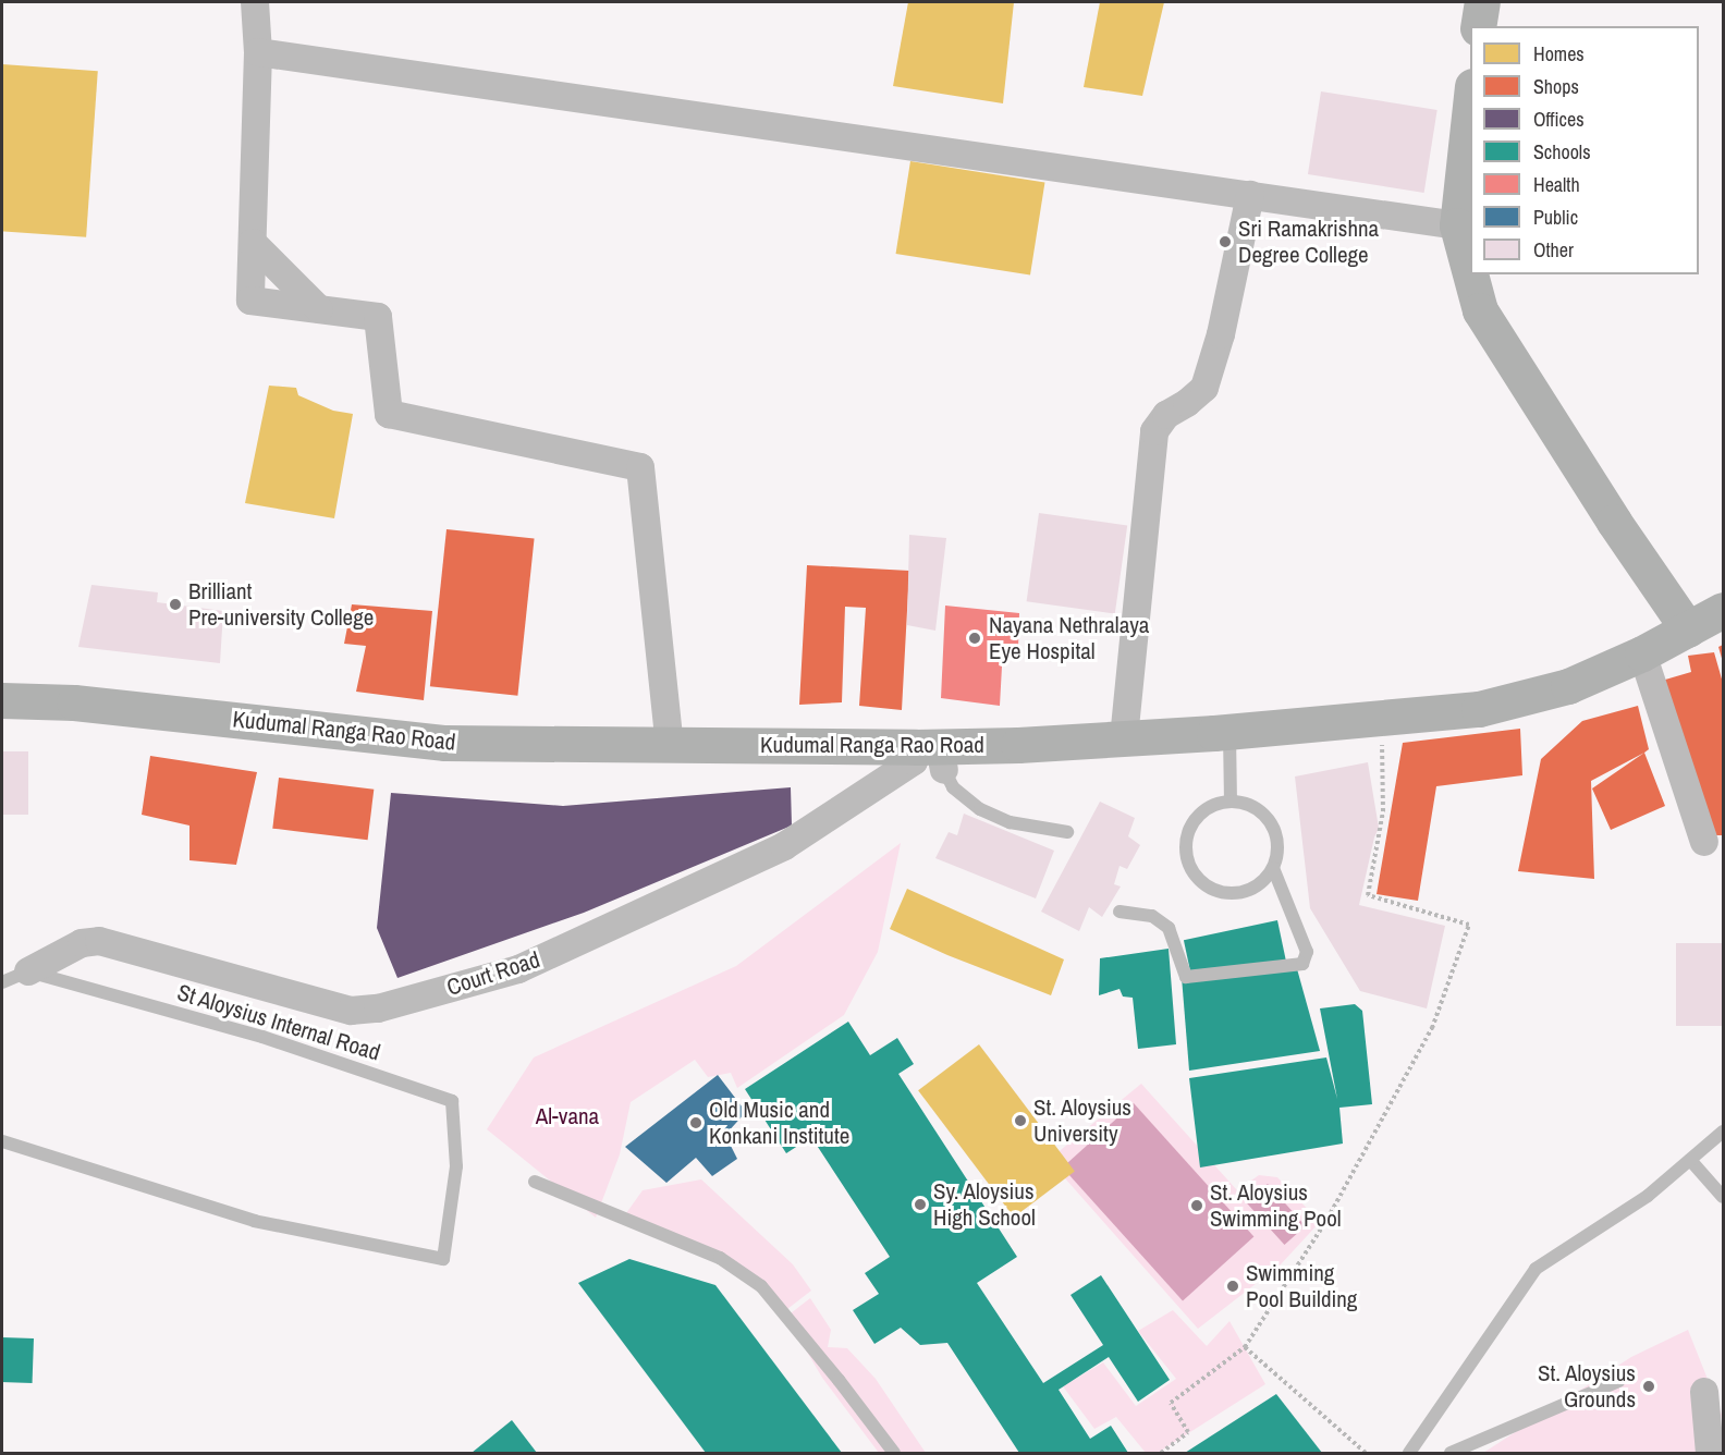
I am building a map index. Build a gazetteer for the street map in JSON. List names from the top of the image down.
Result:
{
  "streets": {
    "main road": ["Kudumal Ranga Rao Road"],
    "street": ["Court Road"],
    "lane": ["St Aloysius Internal Road"]
  },
  "crossings": [
    ["Kudumal Ranga Rao Road", "Court Road"],
    ["Court Road", "St Aloysius Internal Road"]
  ],
  "parks": ["Al-vana"],
  "places": [
    "Sri Ramakrishna Degree College",
    "Brilliant Pre-university College",
    "Nayana Nethralaya Eye Hospital",
    "St. Aloysius University",
    "Old Music and Konkani Institute",
    "Sy. Aloysius High School",
    "St. Aloysius Swimming Pool",
    "Swimming Pool Building",
    "St. Aloysius Grounds"
  ],
  "legend": [
    "Homes",
    "Shops",
    "Offices",
    "Schools",
    "Health",
    "Public",
    "Other"
  ]
}
